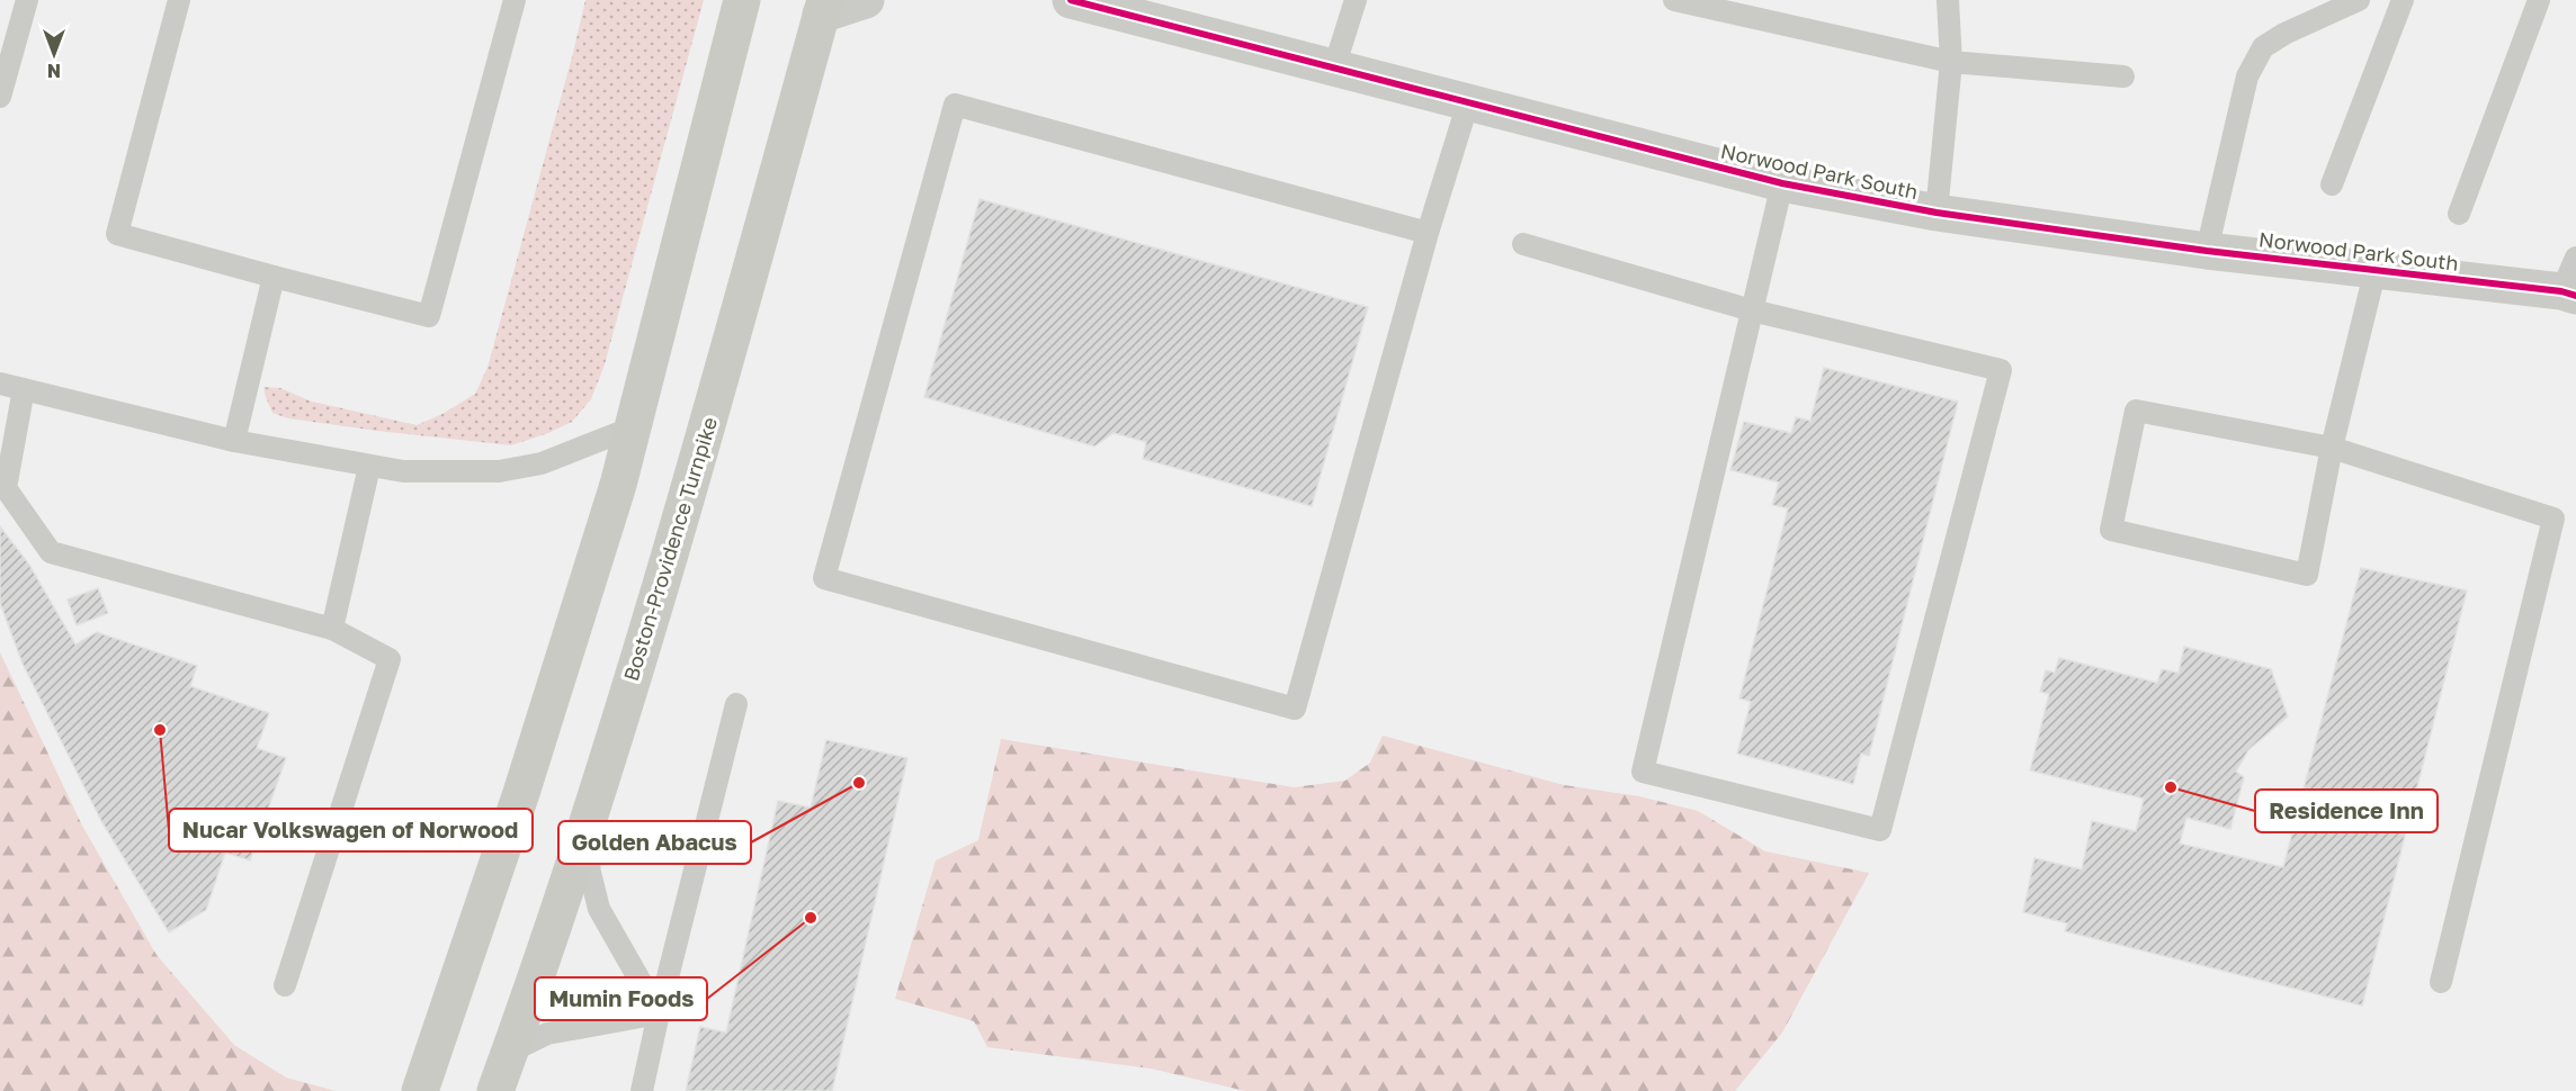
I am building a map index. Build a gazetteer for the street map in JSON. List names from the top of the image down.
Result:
{
  "streets": {
    "main road": ["Boston-Providence Turnpike"],
    "street": ["Norwood Park South"]
  },
  "places": [
    "Nucar Volkswagen of Norwood",
    "Golden Abacus",
    "Residence Inn",
    "Mumin Foods"
  ],
  "north": "bottom"
}
